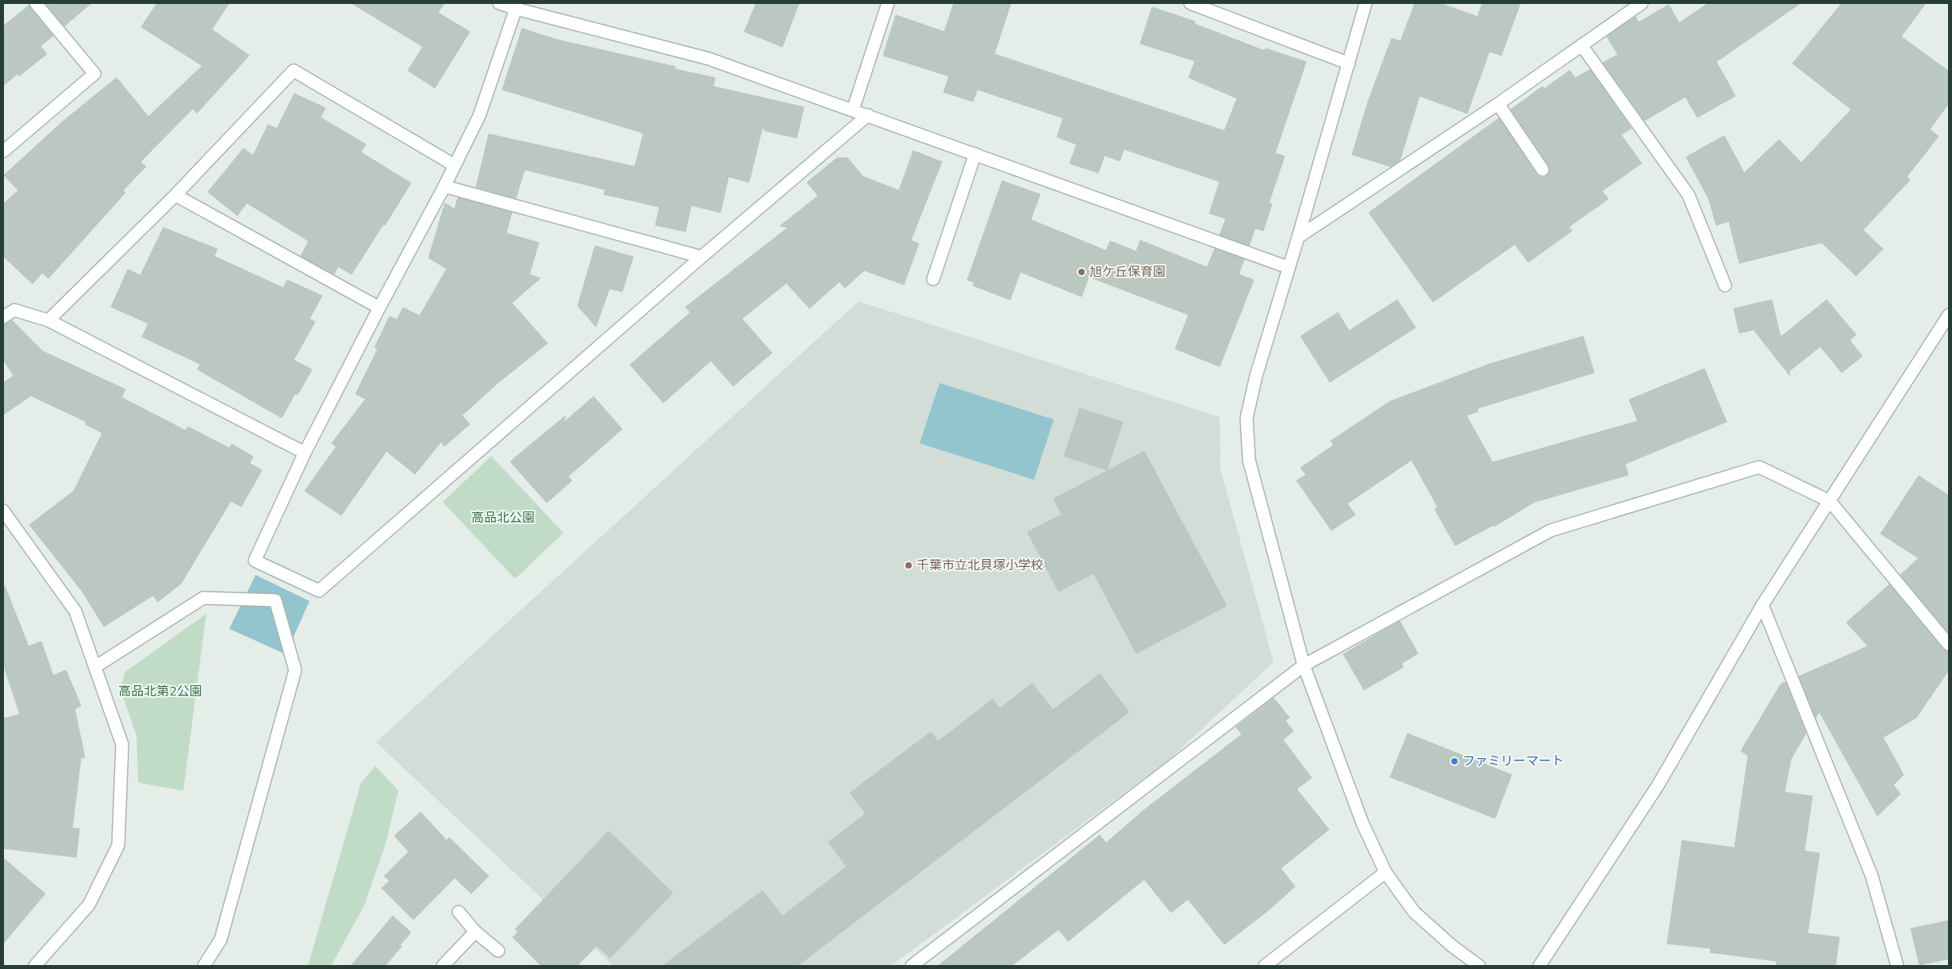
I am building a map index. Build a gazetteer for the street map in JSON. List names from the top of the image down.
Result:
{
  "parks": ["高品北公園", "高品北第2公園"],
  "places": ["旭ケ丘保育園", "千葉市立北貝塚小学校", "ファミリーマート"]
}
